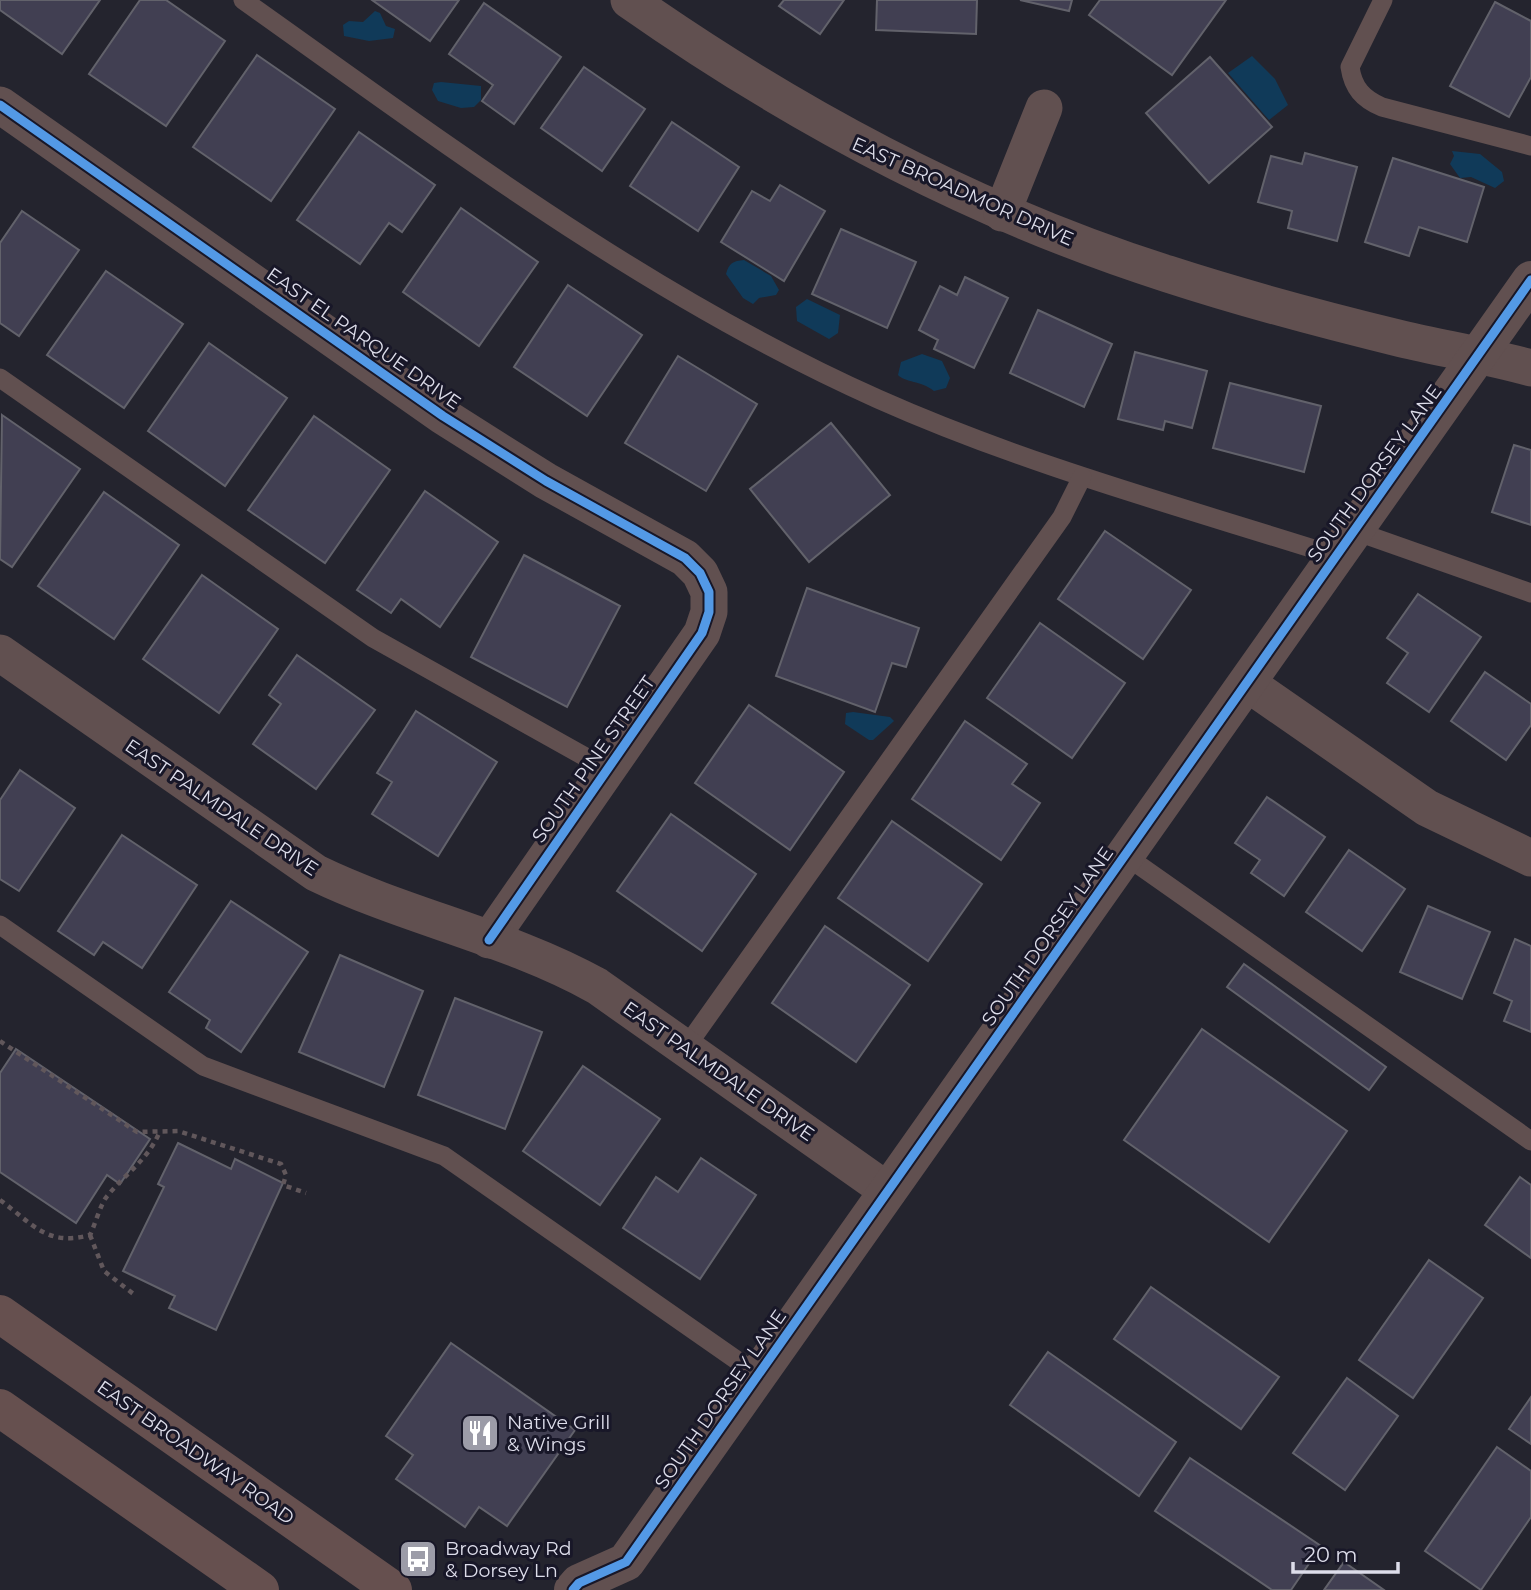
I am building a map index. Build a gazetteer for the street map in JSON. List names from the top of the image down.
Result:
{
  "streets": {
    "main road": ["EAST BROADWAY ROAD"],
    "street": [
      "EAST BROADMOR DRIVE",
      "EAST EL PARQUE DRIVE",
      "SOUTH DORSEY LANE",
      "SOUTH PINE STREET",
      "EAST PALMDALE DRIVE"
    ]
  },
  "crossings": [
    ["EAST BROADMOR DRIVE", "SOUTH DORSEY LANE"],
    ["EAST EL PARQUE DRIVE", "SOUTH PINE STREET"],
    ["SOUTH DORSEY LANE", "EAST PALMDALE DRIVE"],
    ["SOUTH PINE STREET", "EAST PALMDALE DRIVE"]
  ],
  "places": {
    "restaurant": ["Native Grill & Wings"],
    "bus stop": ["Broadway Rd & Dorsey Ln"]
  },
  "scale_bar": "20 m"
}
